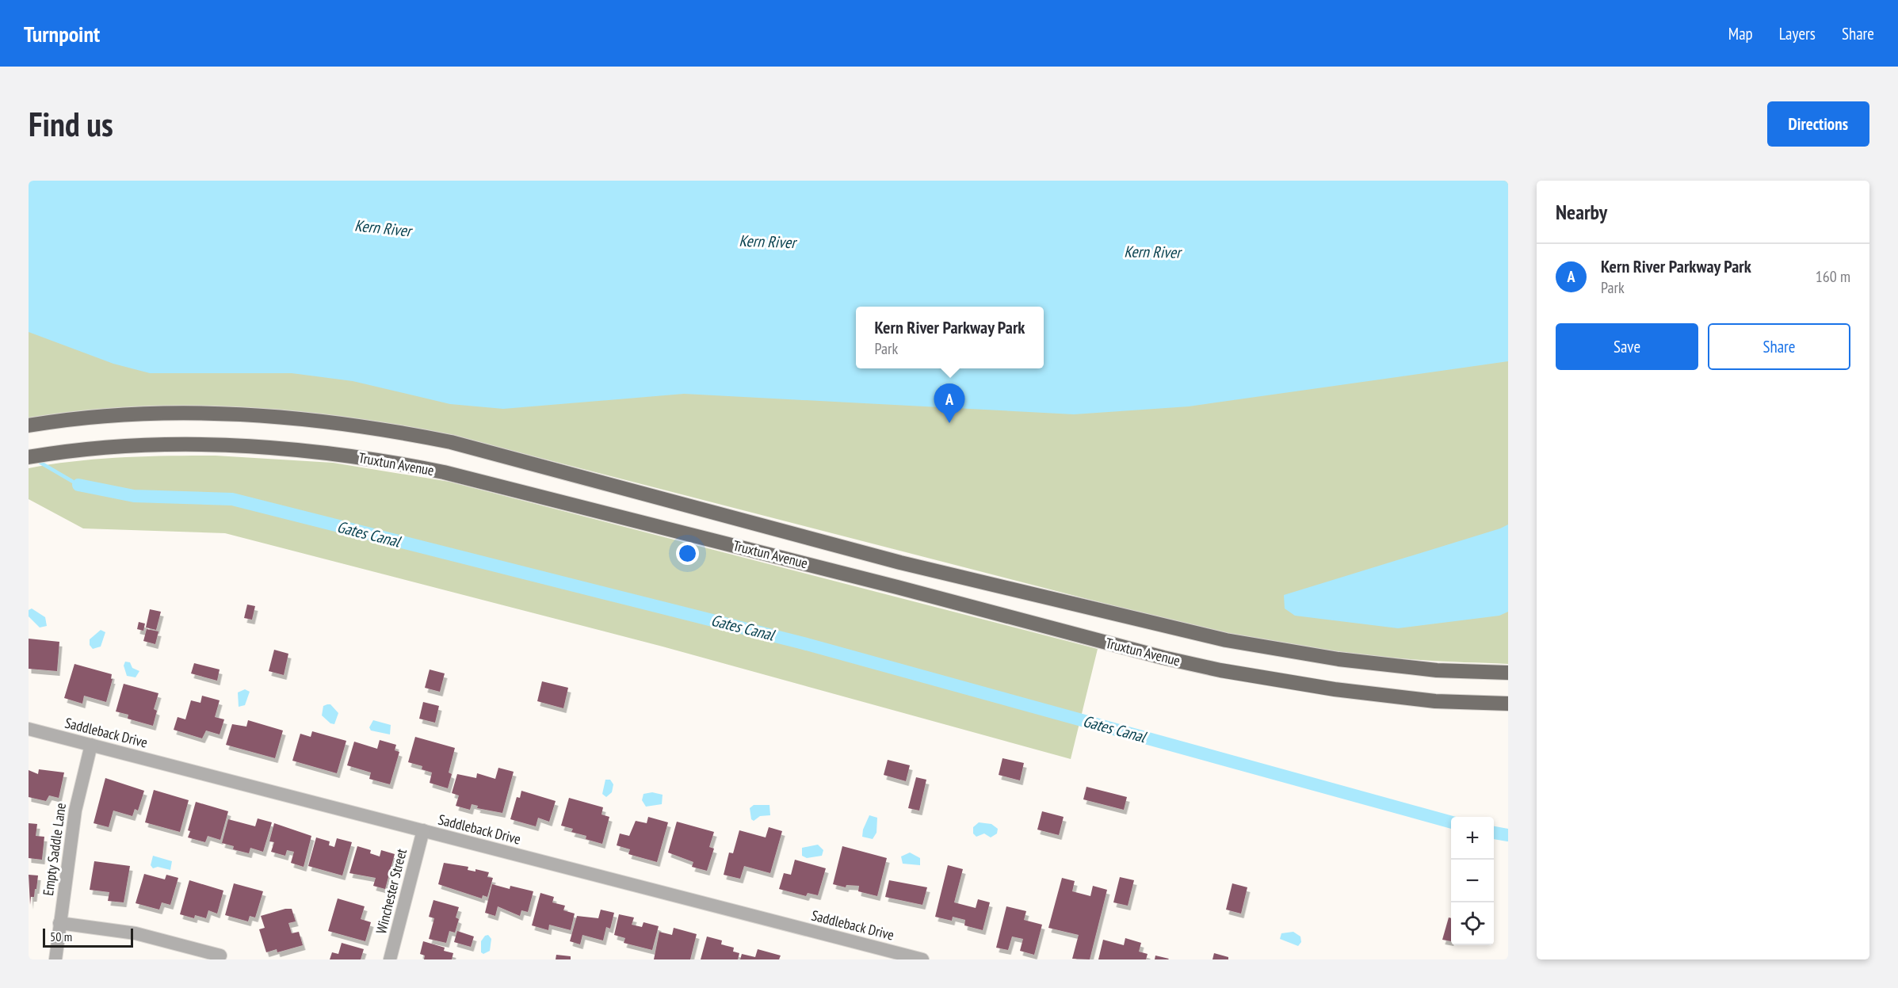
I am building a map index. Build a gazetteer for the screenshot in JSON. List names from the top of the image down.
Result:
{
  "streets": {
    "main road": ["Truxtun Avenue"],
    "street": ["Saddleback Drive", "Empty Saddle Lane", "Winchester Street"]
  },
  "crossings": [
    ["Saddleback Drive", "Empty Saddle Lane"],
    ["Saddleback Drive", "Winchester Street"]
  ],
  "water": ["Kern River", "Gates Canal"],
  "scale_bar": "50 m",
  "page": {
    "header": "Turnpoint",
    "nav": ["Map", "Layers", "Share"],
    "buttons": [
      "Directions",
      ["Save", "Share"]
    ],
    "title": "Find us",
    "heading": "Nearby",
    "list": [
      {
        "mark": "A",
        "name": "Kern River Parkway Park",
        "note": "Park",
        "value": "160 m"
      }
    ],
    "popup": ["Kern River Parkway Park", "Park"],
    "pins": "A",
    "map_buttons": ["+", "−"],
    "scale": "50 m"
  }
}
